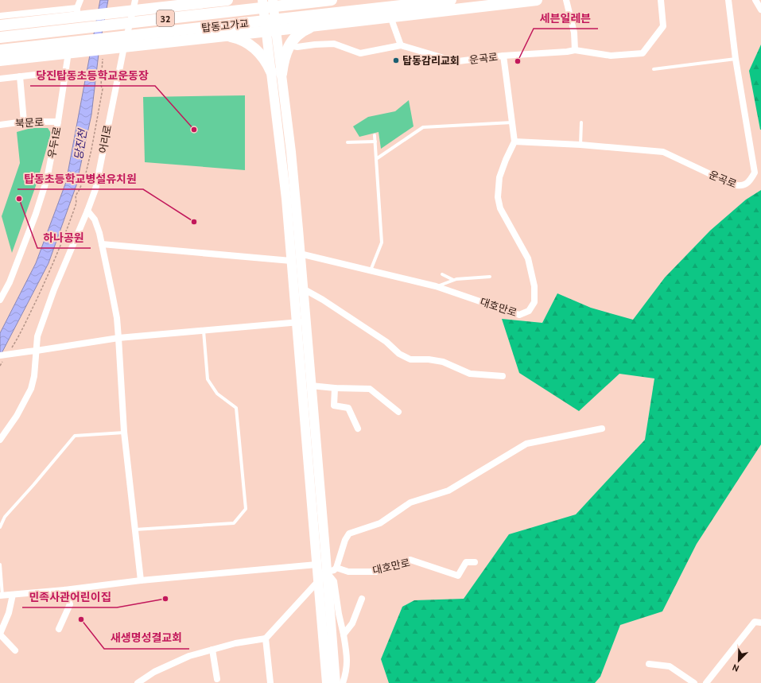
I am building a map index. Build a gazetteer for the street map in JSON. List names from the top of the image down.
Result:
{
  "streets": {
    "highway": ["32", "탑동고가교"],
    "street": [
      "운곡로",
      "북문로",
      "어리로",
      "우두1로",
      "대호만로"
    ]
  },
  "crossings": [
    ["운곡로", "대호만로"],
    ["북문로", "우두1로"]
  ],
  "water": ["당진천"],
  "places": [
    "탑동감리교회",
    "세븐일레븐",
    "당진탑동초등학교운동장",
    "하나공원",
    "탑동초등학교병설유치원",
    "민족사관어린이집",
    "새생명성결교회"
  ],
  "north": "bottom left"
}
